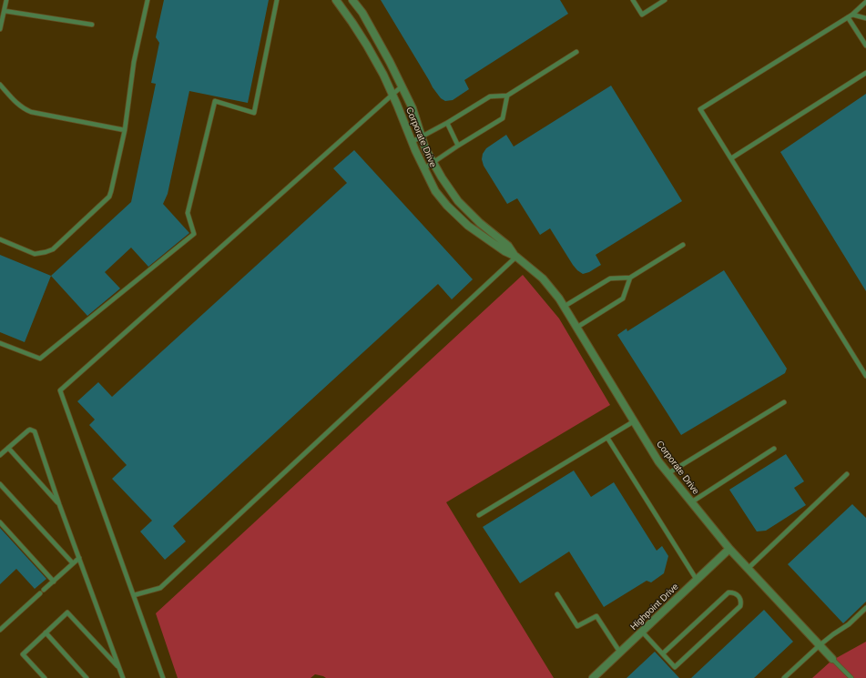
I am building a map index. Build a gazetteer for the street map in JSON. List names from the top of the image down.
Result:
{
  "streets": {
    "street": ["Corporate Drive", "Highpoint Drive"]
  },
  "crossings": [
    ["Corporate Drive", "Highpoint Drive"]
  ]
}
